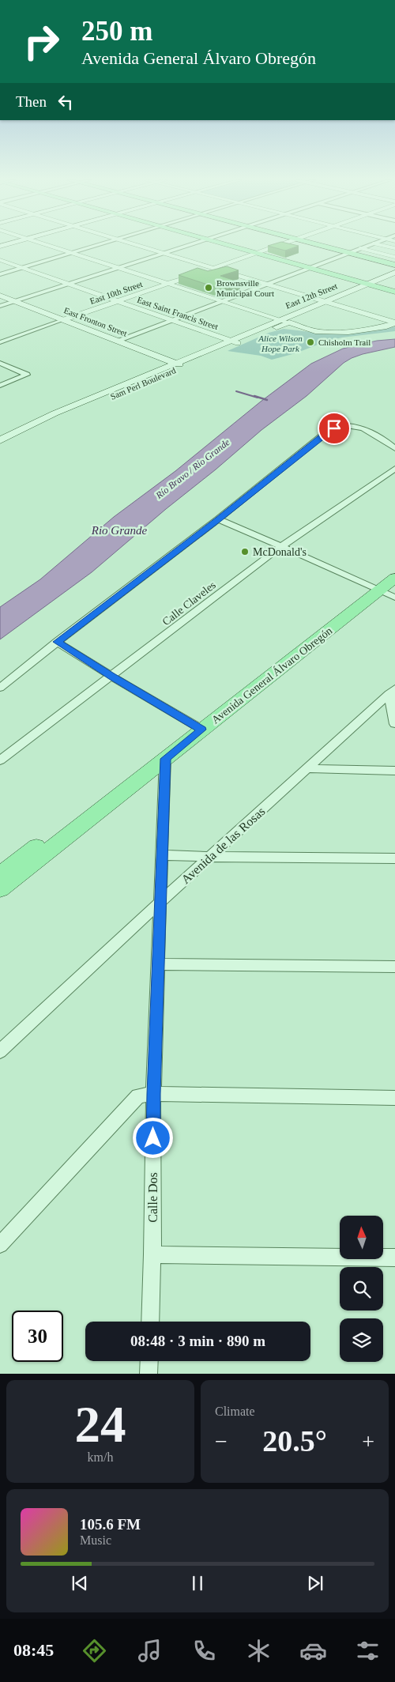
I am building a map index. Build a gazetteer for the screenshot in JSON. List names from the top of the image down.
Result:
{
  "streets": {
    "main road": [
      "East 12th Street",
      "East Fronton Street",
      "Sam Perl Boulevard",
      "Avenida General Álvaro Obregón"
    ],
    "street": [
      "East 10th Street",
      "East Saint Francis Street",
      "Calle Claveles",
      "Avenida de las Rosas",
      "Calle Dos"
    ]
  },
  "crossings": [
    ["East 10th Street", "East Saint Francis Street"],
    ["East 10th Street", "East Fronton Street"],
    ["East 12th Street", "Sam Perl Boulevard"],
    ["East Saint Francis Street", "Sam Perl Boulevard"],
    ["East Fronton Street", "Sam Perl Boulevard"],
    ["Avenida General Álvaro Obregón", "Calle Dos"],
    ["Avenida de las Rosas", "Calle Dos"]
  ],
  "water": ["Río Bravo / Rio Grande", "Rio Grande"],
  "parks": ["Alice Wilson Hope Park"],
  "places": ["Brownsville Municipal Court", "Chisholm Trail", "McDonald's"],
  "north": "top",
  "page": {
    "turn": ["250 m", "Avenida General Álvaro Obregón"],
    "then": "Then",
    "limit": "30",
    "trip": "08:48 · 3 min · 890 m",
    "tile": [
      ["24", "km/h"],
      "Climate"
    ],
    "heat": ["−", "20.5°", "+"],
    "song": ["105.6 FM", "Music"],
    "tabs": "08:45"
  }
}
